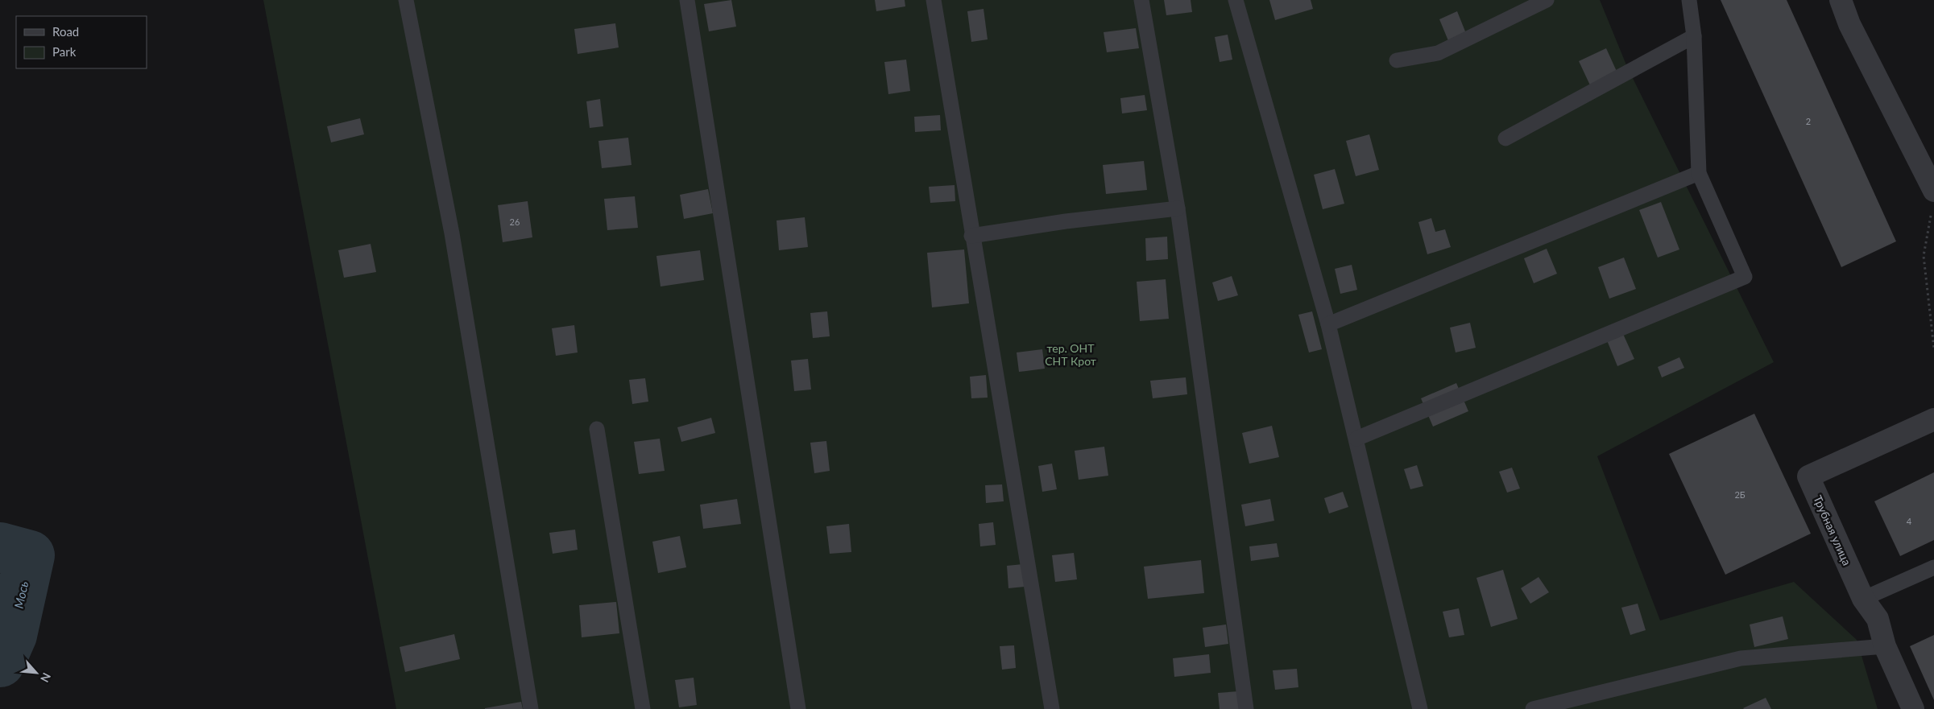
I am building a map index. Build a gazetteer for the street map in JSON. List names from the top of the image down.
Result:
{
  "streets": {
    "street": ["Трубная улица"]
  },
  "water": ["Мось"],
  "parks": ["тер. ОНТ СНТ Крот"],
  "house_numbers": [
    "2",
    "26",
    "2Б",
    "4"
  ],
  "legend": ["Road", "Park"],
  "north": "bottom right"
}
